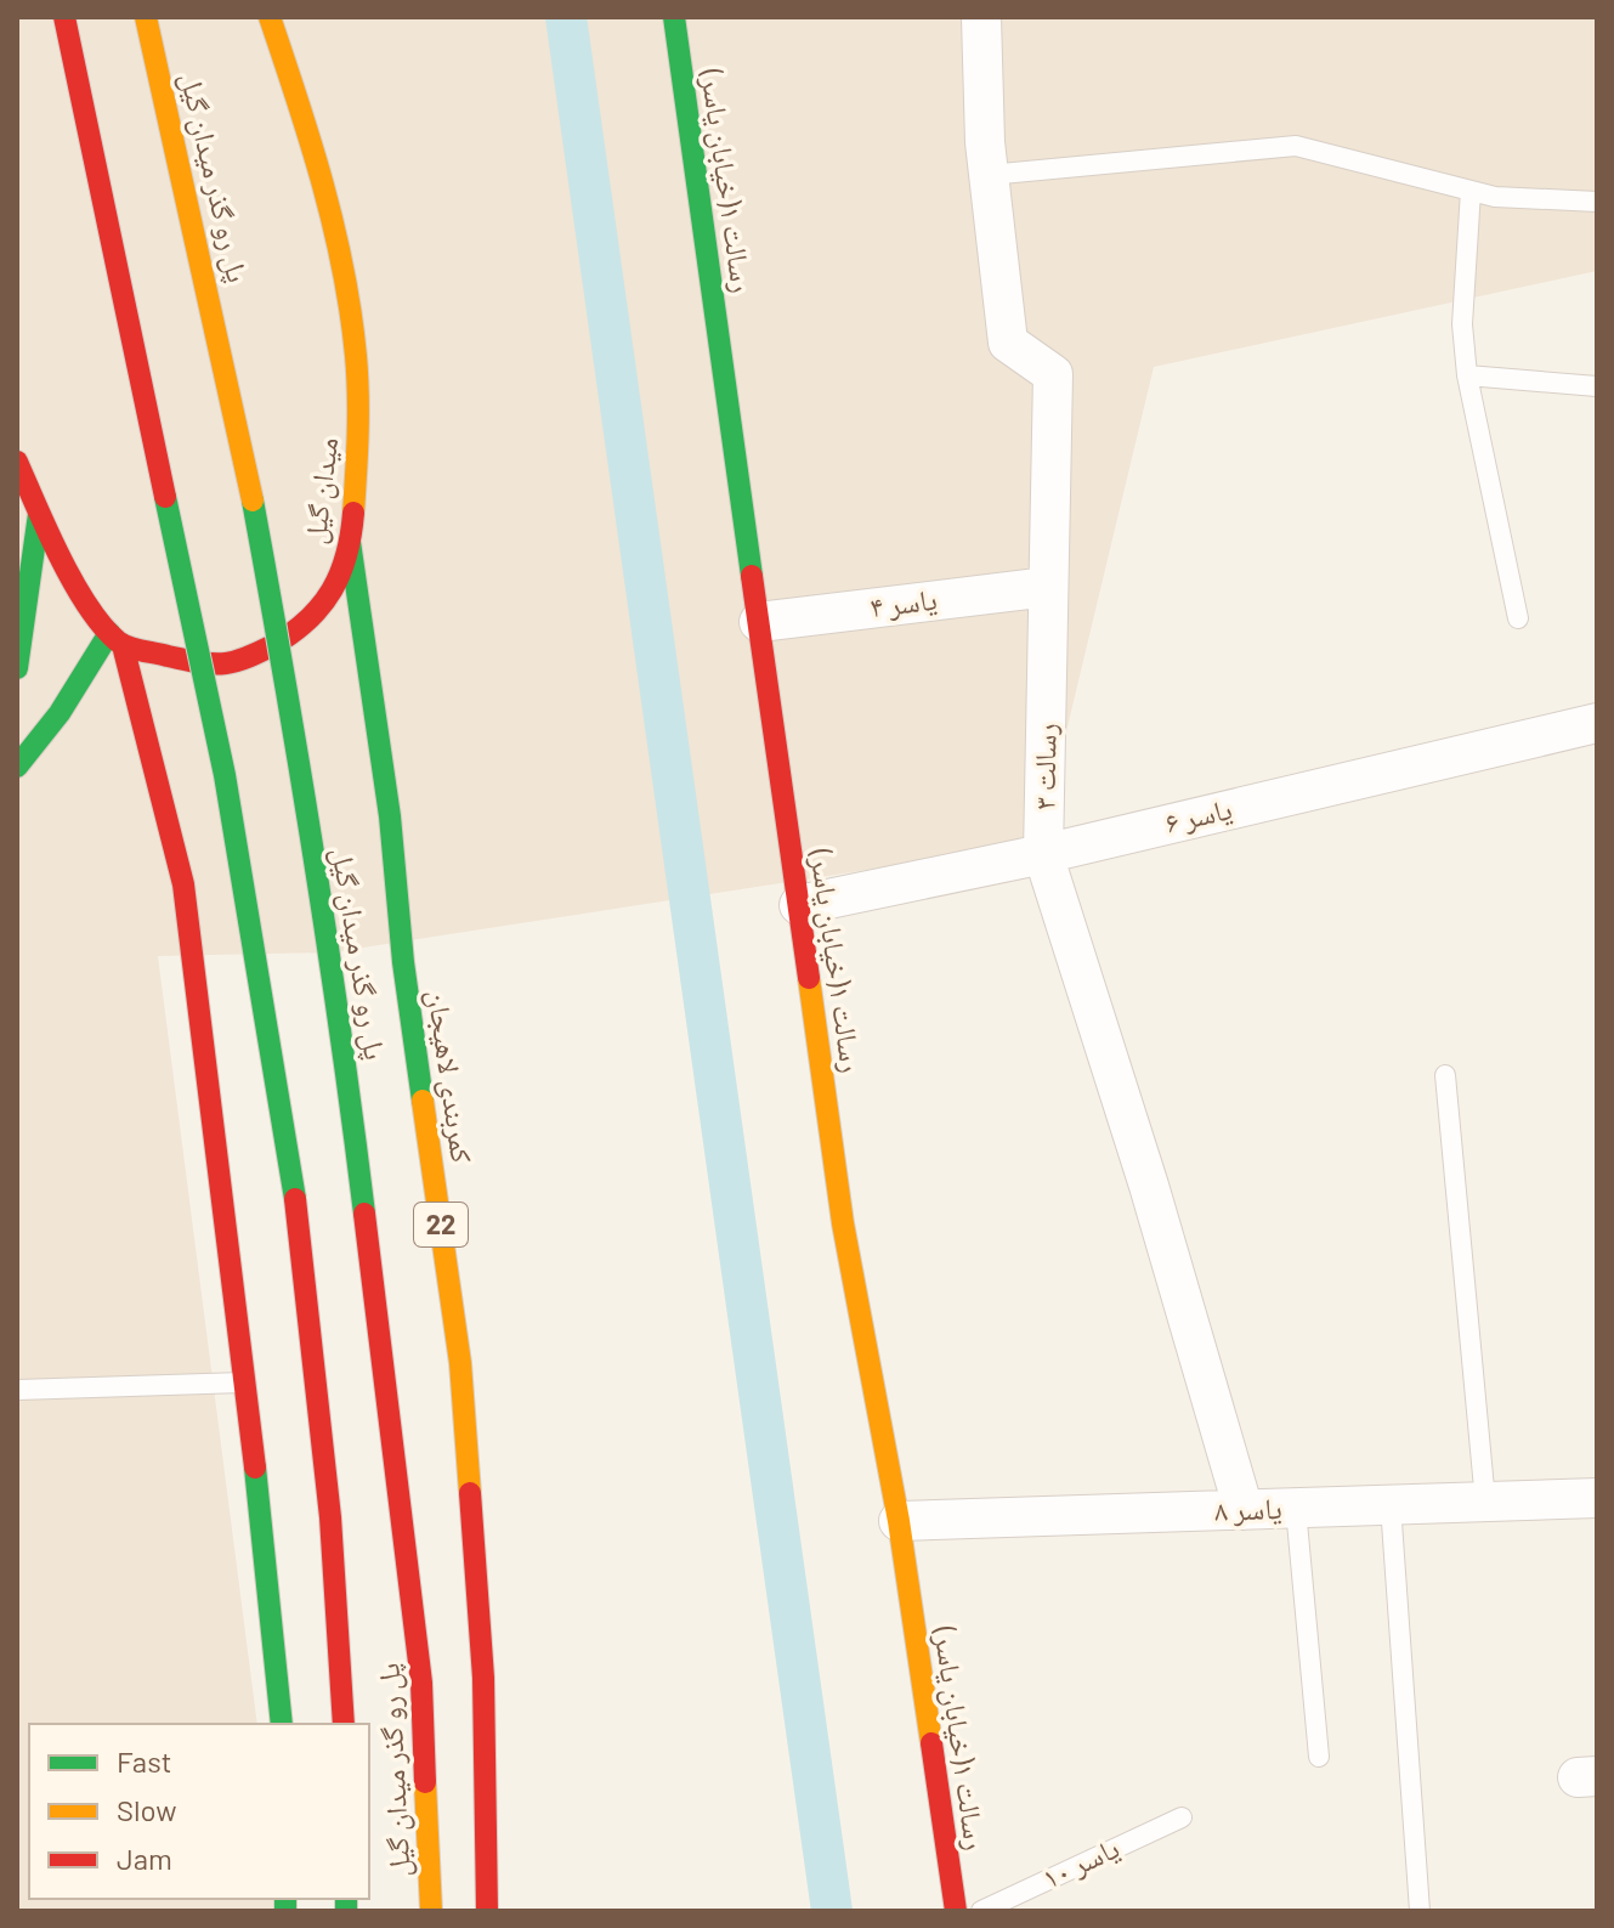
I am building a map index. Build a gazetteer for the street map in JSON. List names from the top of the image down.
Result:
{
  "streets": {
    "main road": [
      "پل رو گذر میدان گیل",
      "رسالت ۱(خیابان یاسر)",
      "میدان گیل",
      "کمربندی لاهیجان",
      "22"
    ],
    "street": [
      "یاسر ۴",
      "رسالت ۳",
      "یاسر ۶",
      "یاسر ۸"
    ],
    "lane": ["یاسر ۱۰"]
  },
  "crossings": [
    ["رسالت ۱(خیابان یاسر)", "یاسر ۴"],
    ["رسالت ۱(خیابان یاسر)", "یاسر ۶"],
    ["رسالت ۱(خیابان یاسر)", "یاسر ۸"],
    ["میدان گیل", "کمربندی لاهیجان"],
    ["یاسر ۴", "رسالت ۳"],
    ["رسالت ۳", "یاسر ۶"],
    ["رسالت ۳", "یاسر ۸"]
  ],
  "legend": ["Fast", "Slow", "Jam"]
}
